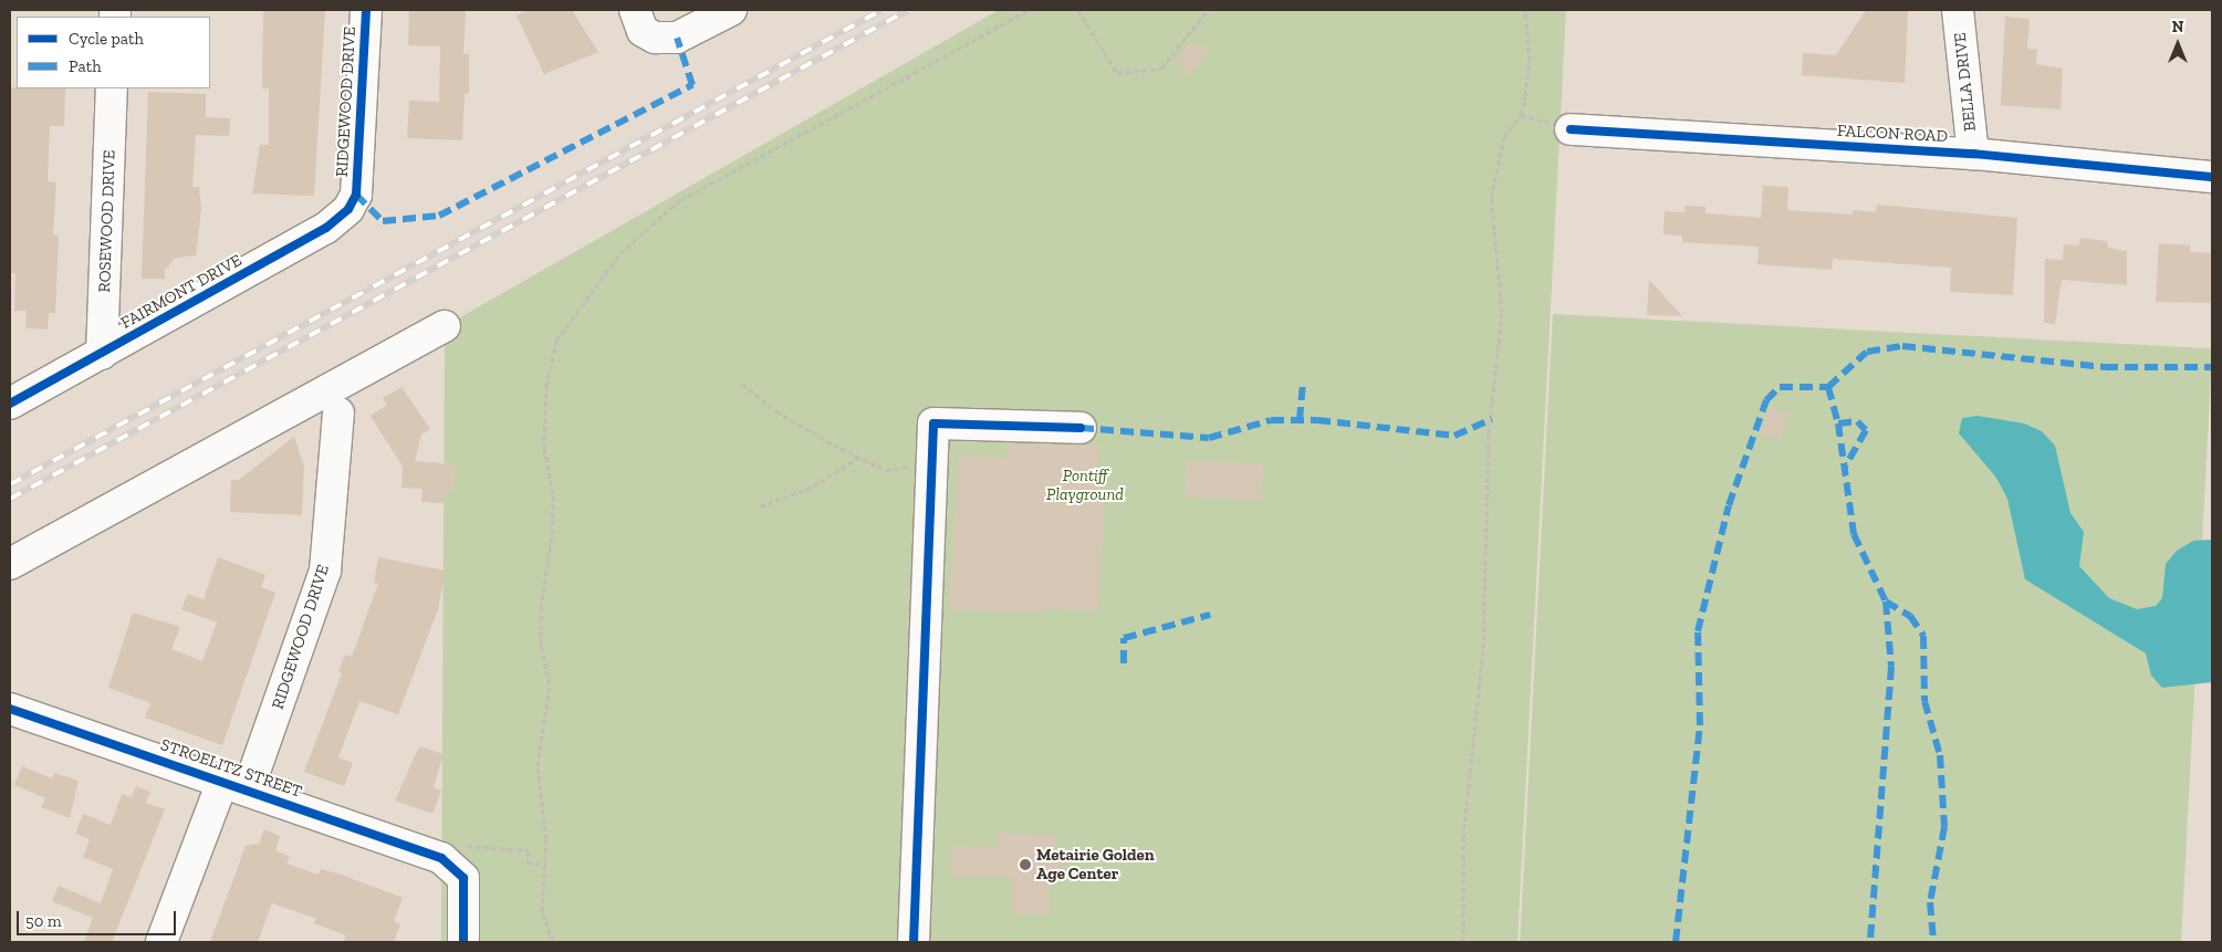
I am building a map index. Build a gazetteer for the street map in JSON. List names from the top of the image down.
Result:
{
  "streets": {
    "street": [
      "BELLA DRIVE",
      "RIDGEWOOD DRIVE",
      "FALCON ROAD",
      "ROSEWOOD DRIVE",
      "FAIRMONT DRIVE",
      "STROELITZ STREET"
    ]
  },
  "crossings": [
    ["BELLA DRIVE", "FALCON ROAD"],
    ["RIDGEWOOD DRIVE", "FAIRMONT DRIVE"],
    ["RIDGEWOOD DRIVE", "STROELITZ STREET"],
    ["ROSEWOOD DRIVE", "FAIRMONT DRIVE"]
  ],
  "parks": ["Pontiff Playground"],
  "places": ["Metairie Golden Age Center"],
  "legend": ["Cycle path", "Path"],
  "scale_bar": "50 m",
  "north": "top"
}
